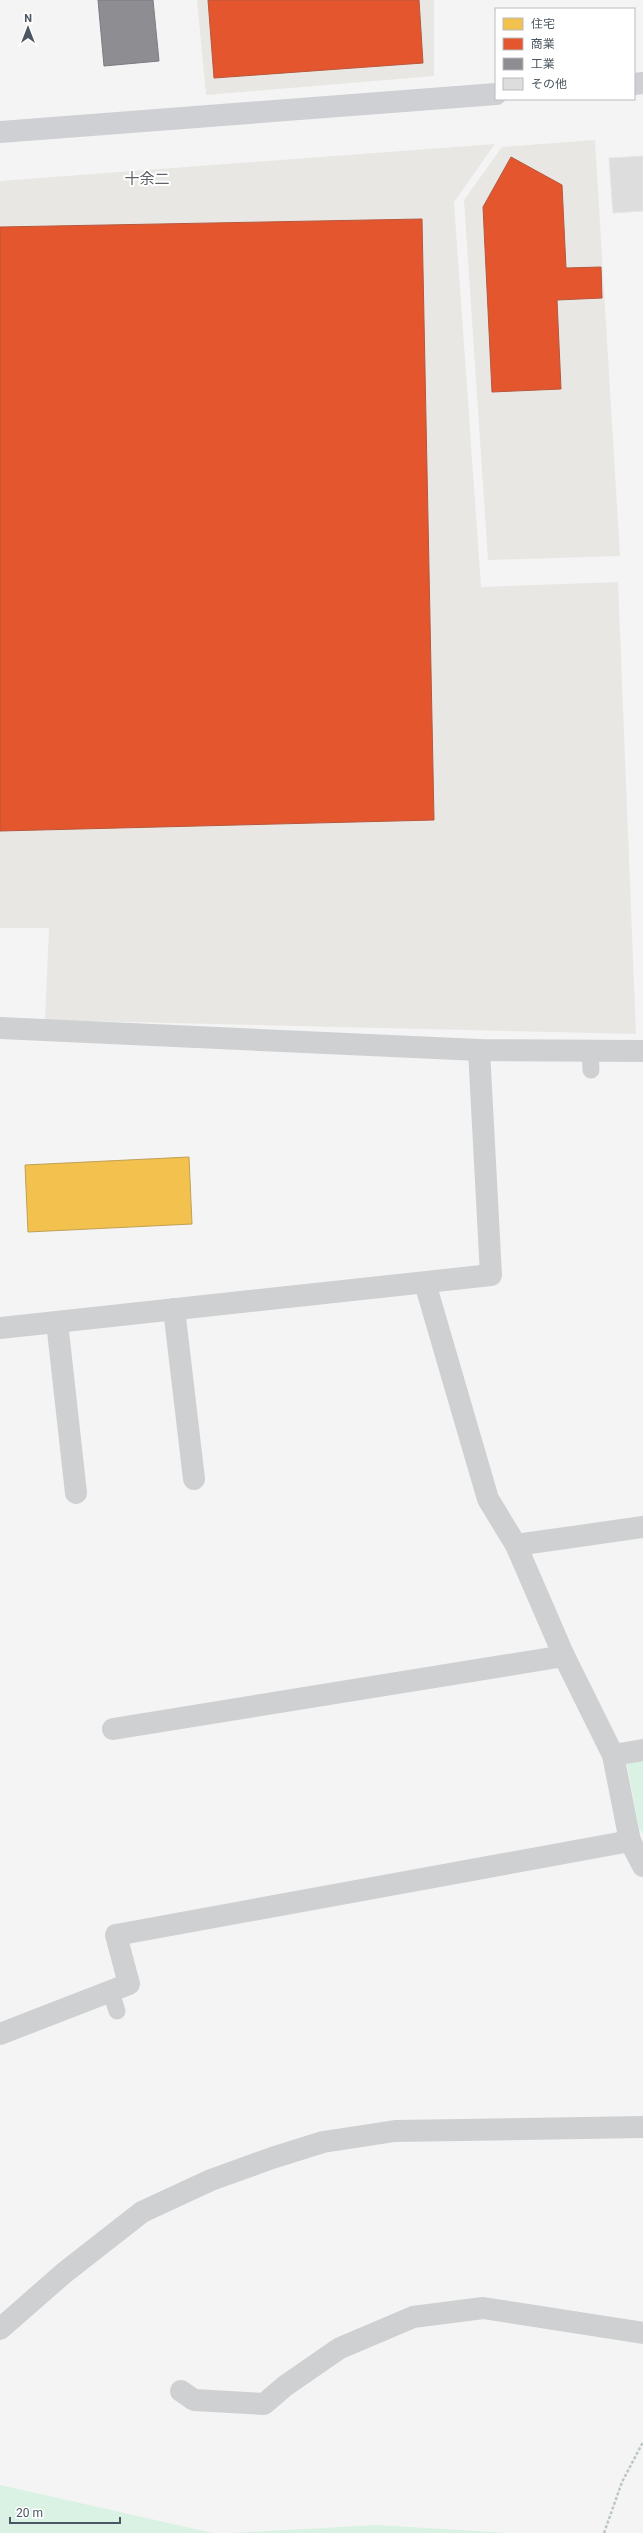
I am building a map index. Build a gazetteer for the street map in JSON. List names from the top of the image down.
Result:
{
  "districts": ["十余二"],
  "legend": [
    "住宅",
    "商業",
    "工業",
    "その他"
  ],
  "scale_bar": "20 m",
  "north": "top"
}
